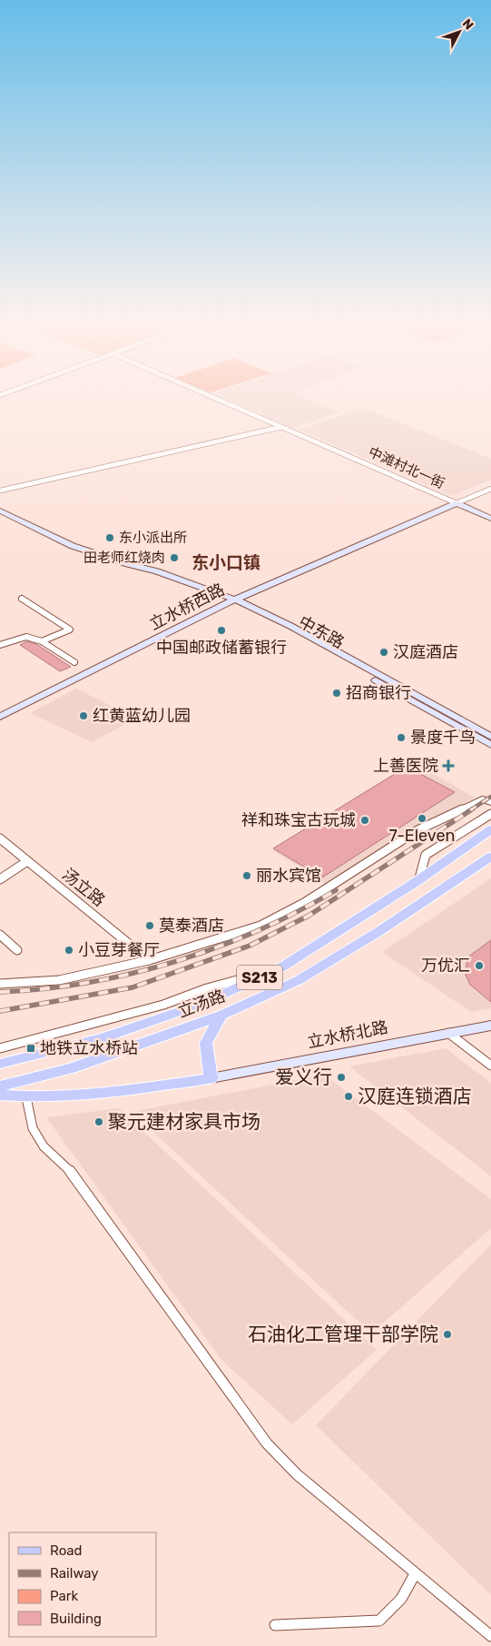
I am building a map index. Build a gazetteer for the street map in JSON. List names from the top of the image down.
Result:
{
  "streets": {
    "main road": ["S213", "立汤路"],
    "street": [
      "中滩村北一街",
      "立水桥西路",
      "中东路",
      "汤立路",
      "立水桥北路"
    ]
  },
  "crossings": [
    ["中滩村北一街", "立水桥西路"],
    ["立水桥西路", "中东路"]
  ],
  "districts": ["东小口镇"],
  "places": {
    "other": [
      "东小派出所",
      "田老师红烧肉",
      "中国邮政储蓄银行",
      "汉庭酒店",
      "招商银行",
      "红黄蓝幼儿园",
      "景度千鸟",
      "7-Eleven",
      "祥和珠宝古玩城",
      "丽水宾馆",
      "莫泰酒店",
      "小豆芽餐厅",
      "万优汇",
      "爱义行",
      "汉庭连锁酒店",
      "聚元建材家具市场",
      "石油化工管理干部学院"
    ],
    "health": ["上善医院"],
    "transit": ["地铁立水桥站"]
  },
  "legend": [
    "Road",
    "Railway",
    "Park",
    "Building"
  ],
  "north": "top right"
}
